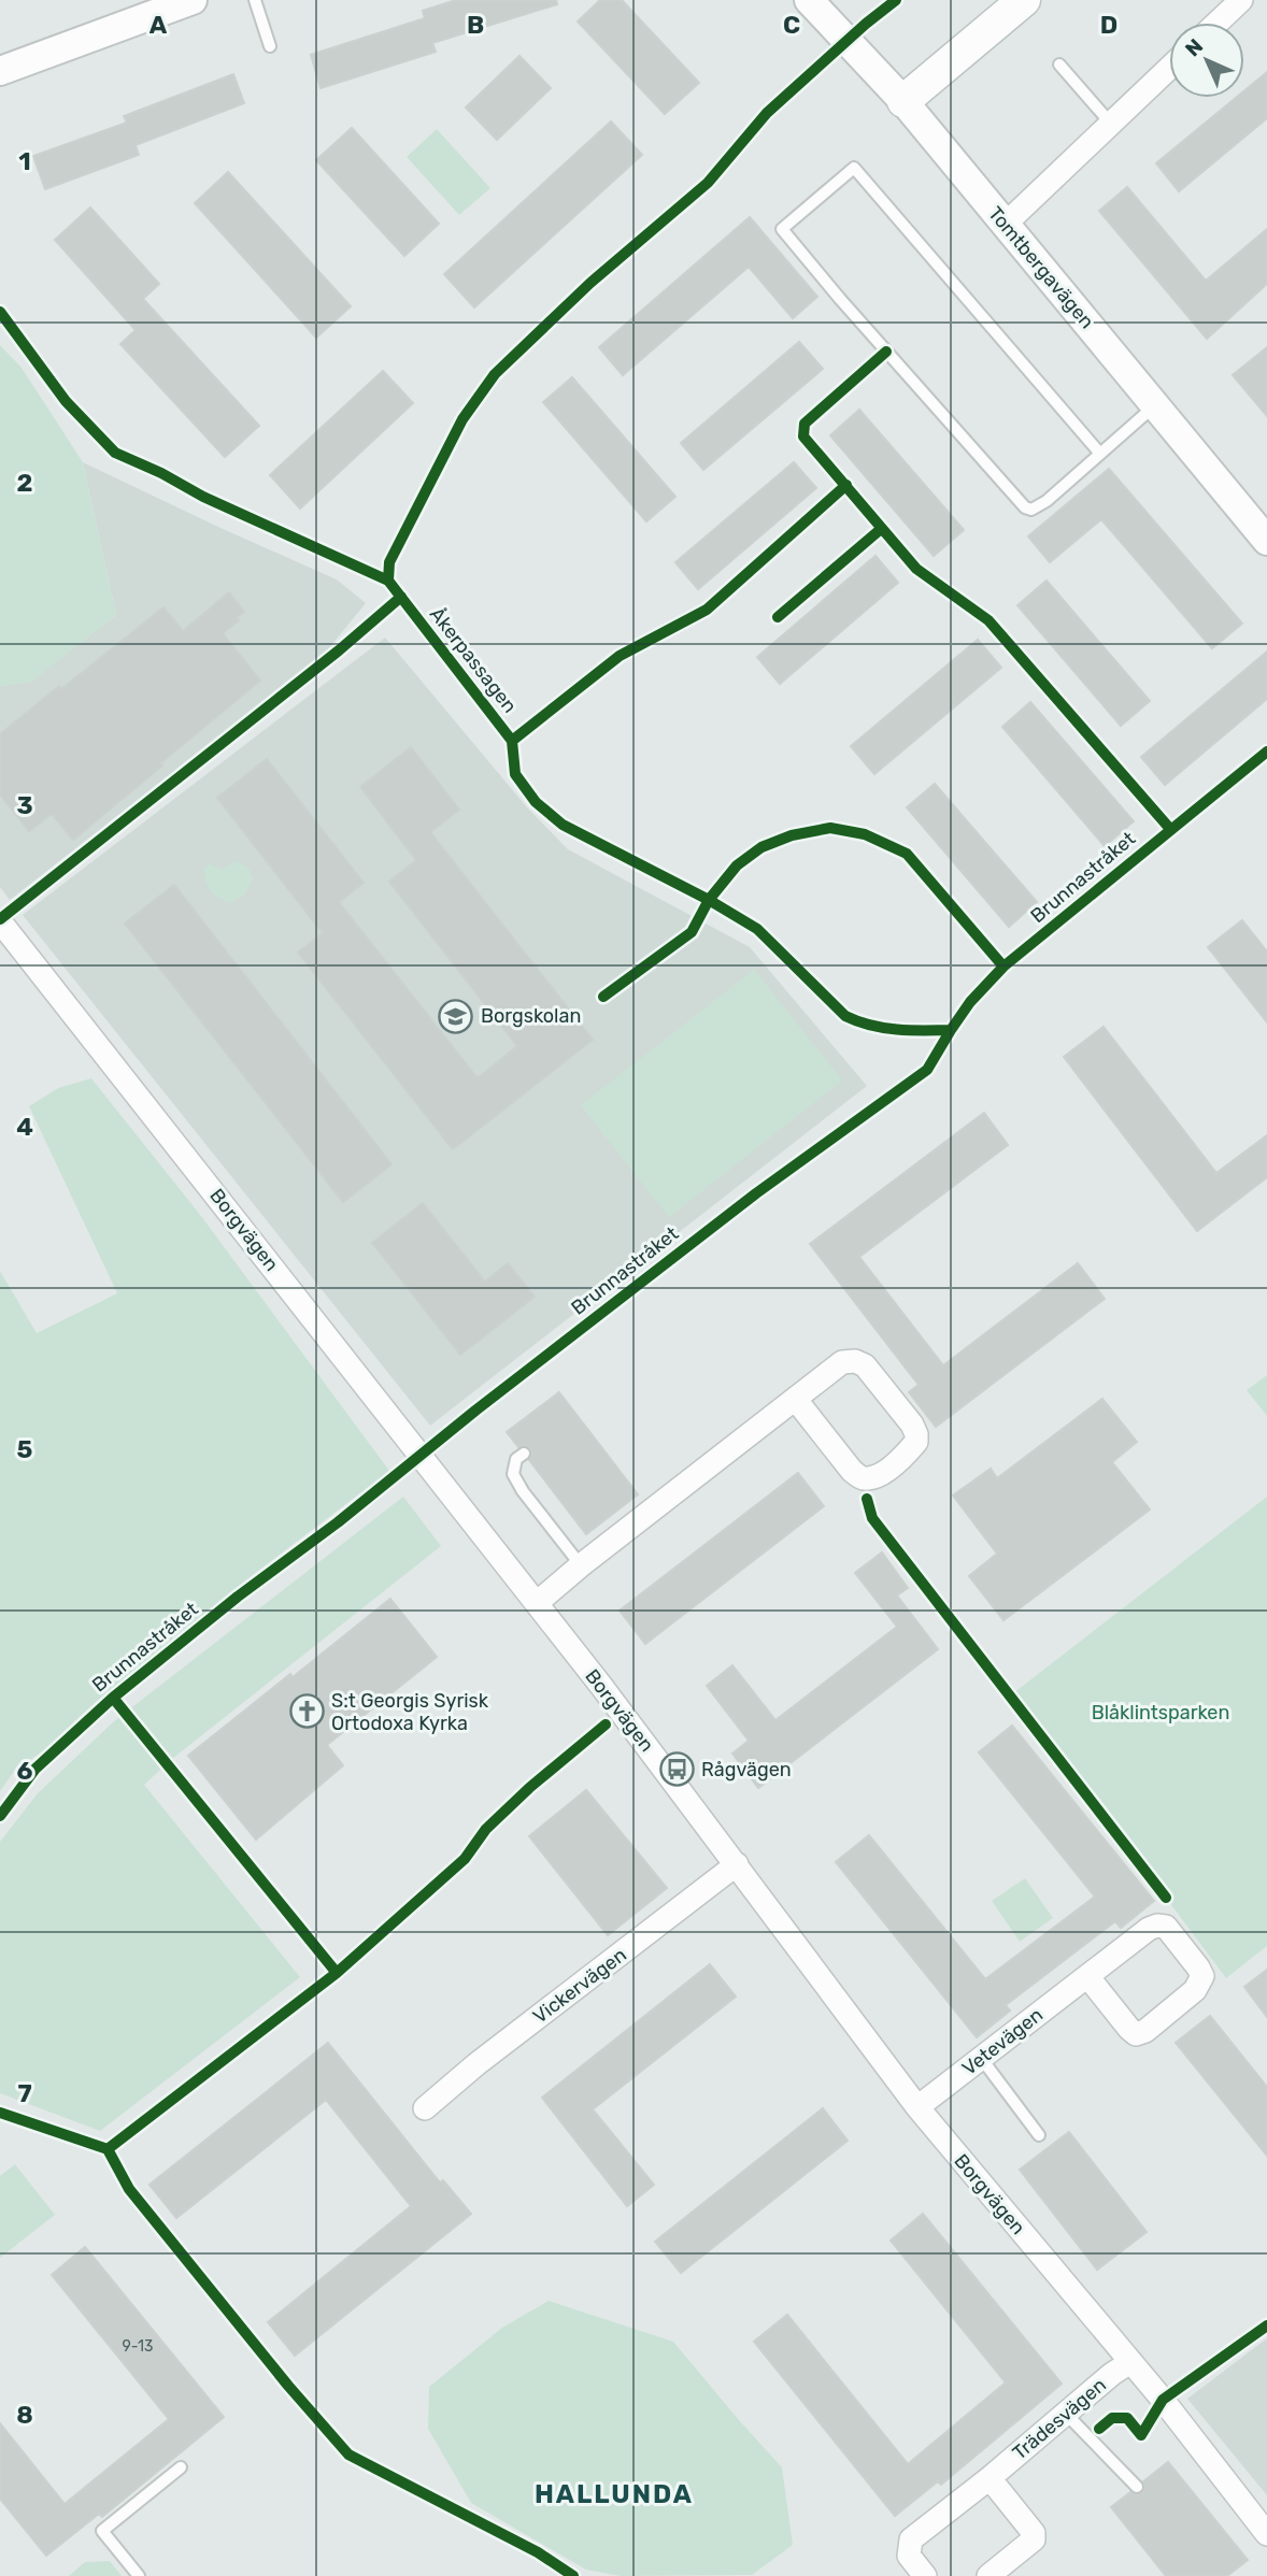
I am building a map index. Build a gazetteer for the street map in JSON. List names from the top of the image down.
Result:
{
  "streets": {
    "street": [
      "Tomtbergavägen",
      "Borgvägen",
      "Vickervägen",
      "Vetevägen",
      "Trädesvägen"
    ],
    "cycle path": ["Åkerpassagen", "Brunnastråket"]
  },
  "crossings": [
    ["Borgvägen", "Vickervägen"],
    ["Borgvägen", "Vetevägen"],
    ["Borgvägen", "Trädesvägen"]
  ],
  "districts": ["HALLUNDA"],
  "parks": ["Blåklintsparken"],
  "places": {
    "school or university": ["Borgskolan"],
    "church": ["S:t Georgis Syrisk Ortodoxa Kyrka"],
    "bus stop": ["Rågvägen"]
  },
  "house_numbers": ["9-13"],
  "north": "top left",
  "grid": {
    "columns": [
      "A",
      "B",
      "C",
      "D"
    ],
    "rows": [
      "1",
      "2",
      "3",
      "4",
      "5",
      "6",
      "7",
      "8"
    ]
  }
}
